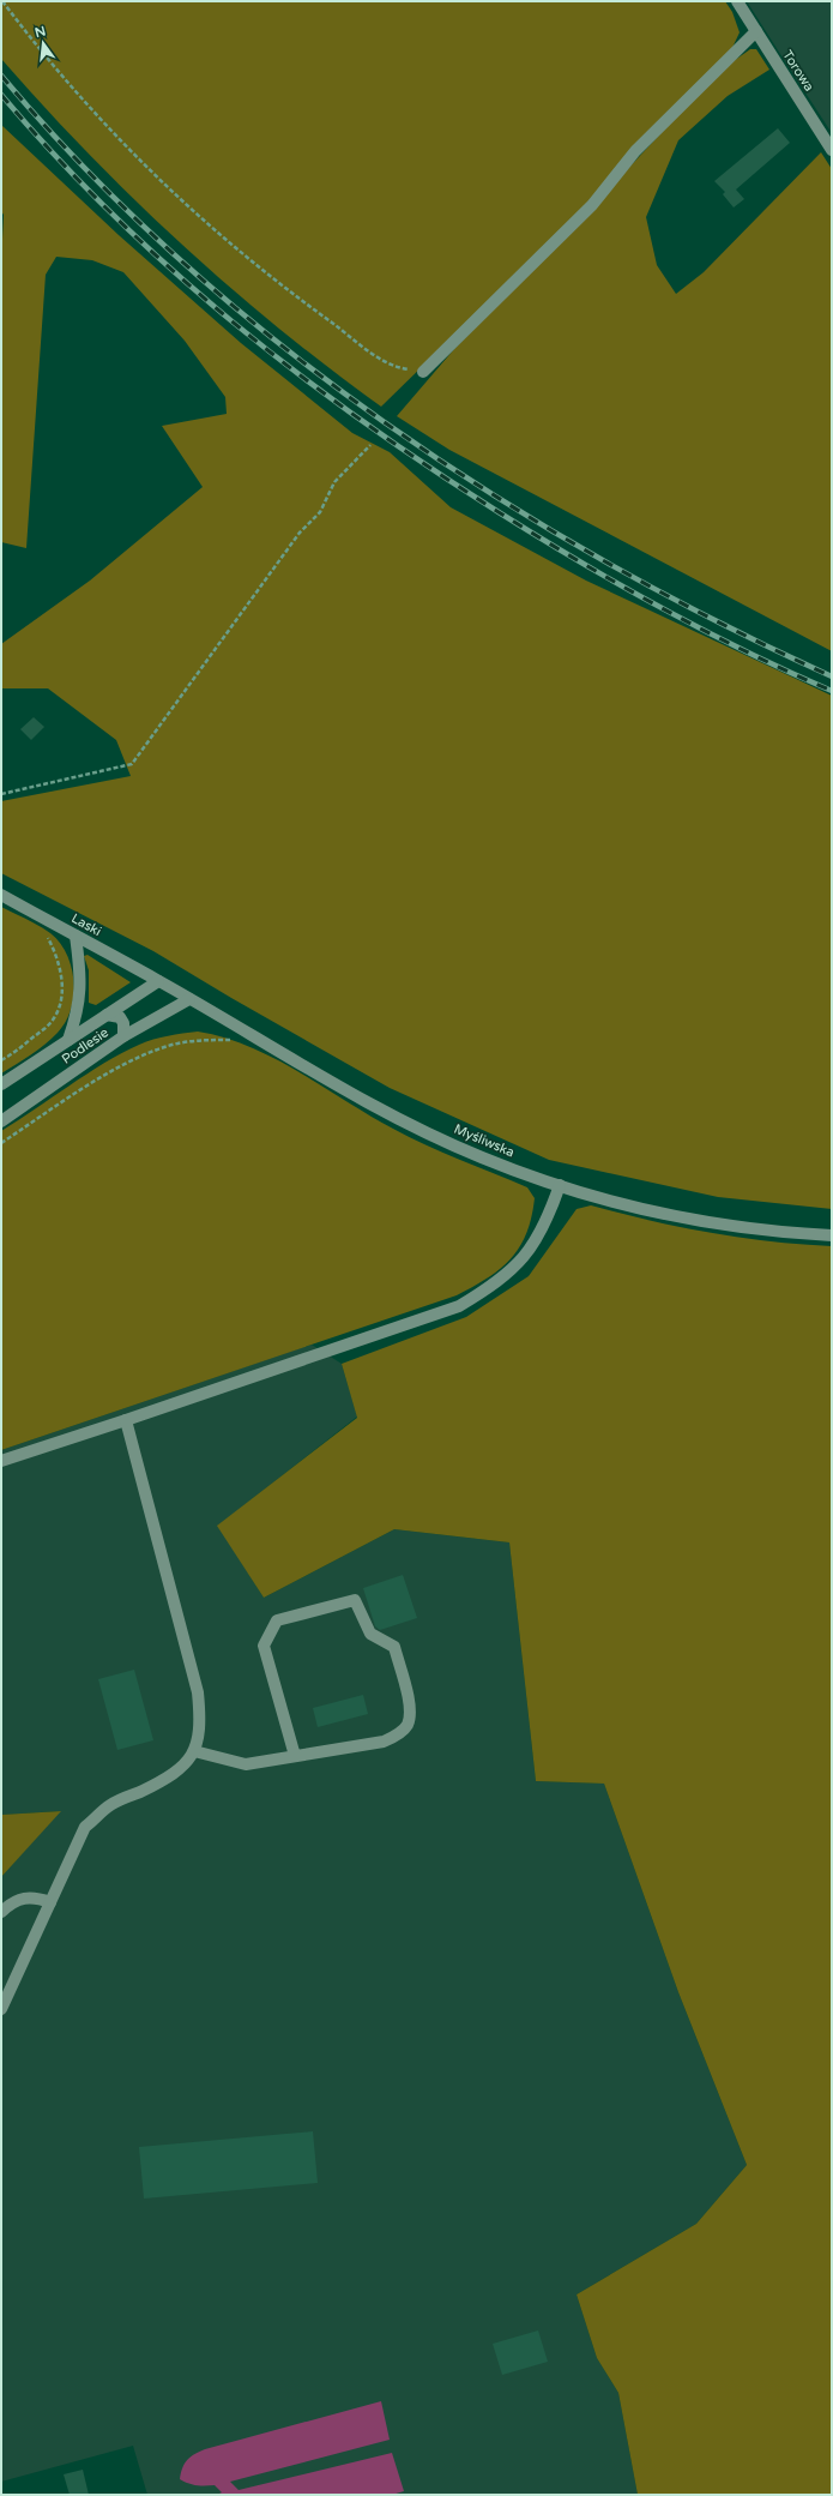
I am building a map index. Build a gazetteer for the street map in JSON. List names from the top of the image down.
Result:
{
  "streets": {
    "street": [
      "Torowa",
      "Laski",
      "Podlesie",
      "Myśliwska"
    ]
  },
  "crossings": [
    ["Laski", "Podlesie"],
    ["Laski", "Myśliwska"],
    ["Podlesie", "Myśliwska"]
  ],
  "north": "top"
}
